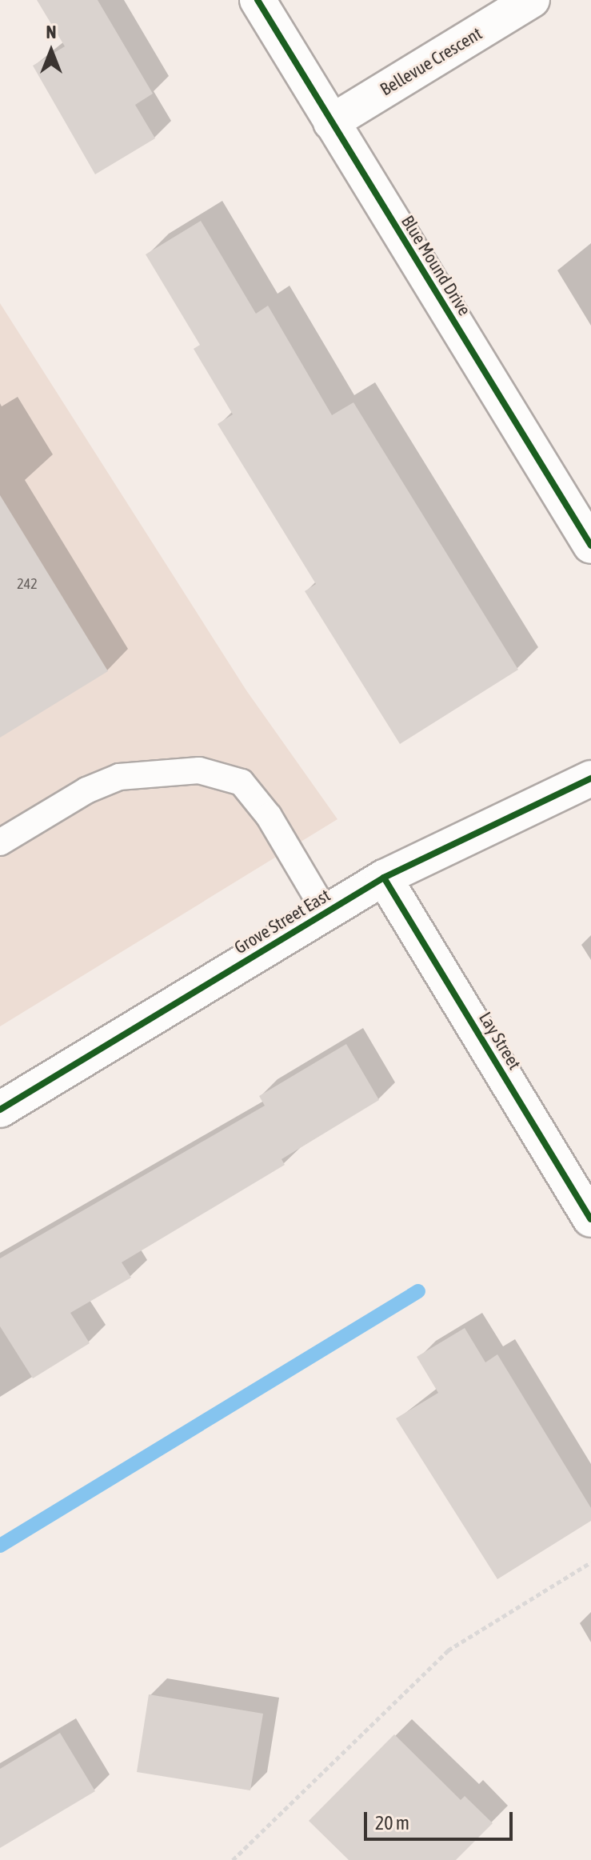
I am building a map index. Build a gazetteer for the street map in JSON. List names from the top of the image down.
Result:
{
  "streets": {
    "street": [
      "Bellevue Crescent",
      "Blue Mound Drive",
      "Grove Street East",
      "Lay Street"
    ]
  },
  "crossings": [
    ["Bellevue Crescent", "Blue Mound Drive"],
    ["Grove Street East", "Lay Street"]
  ],
  "house_numbers": ["242"],
  "scale_bar": "20 m",
  "north": "top"
}
